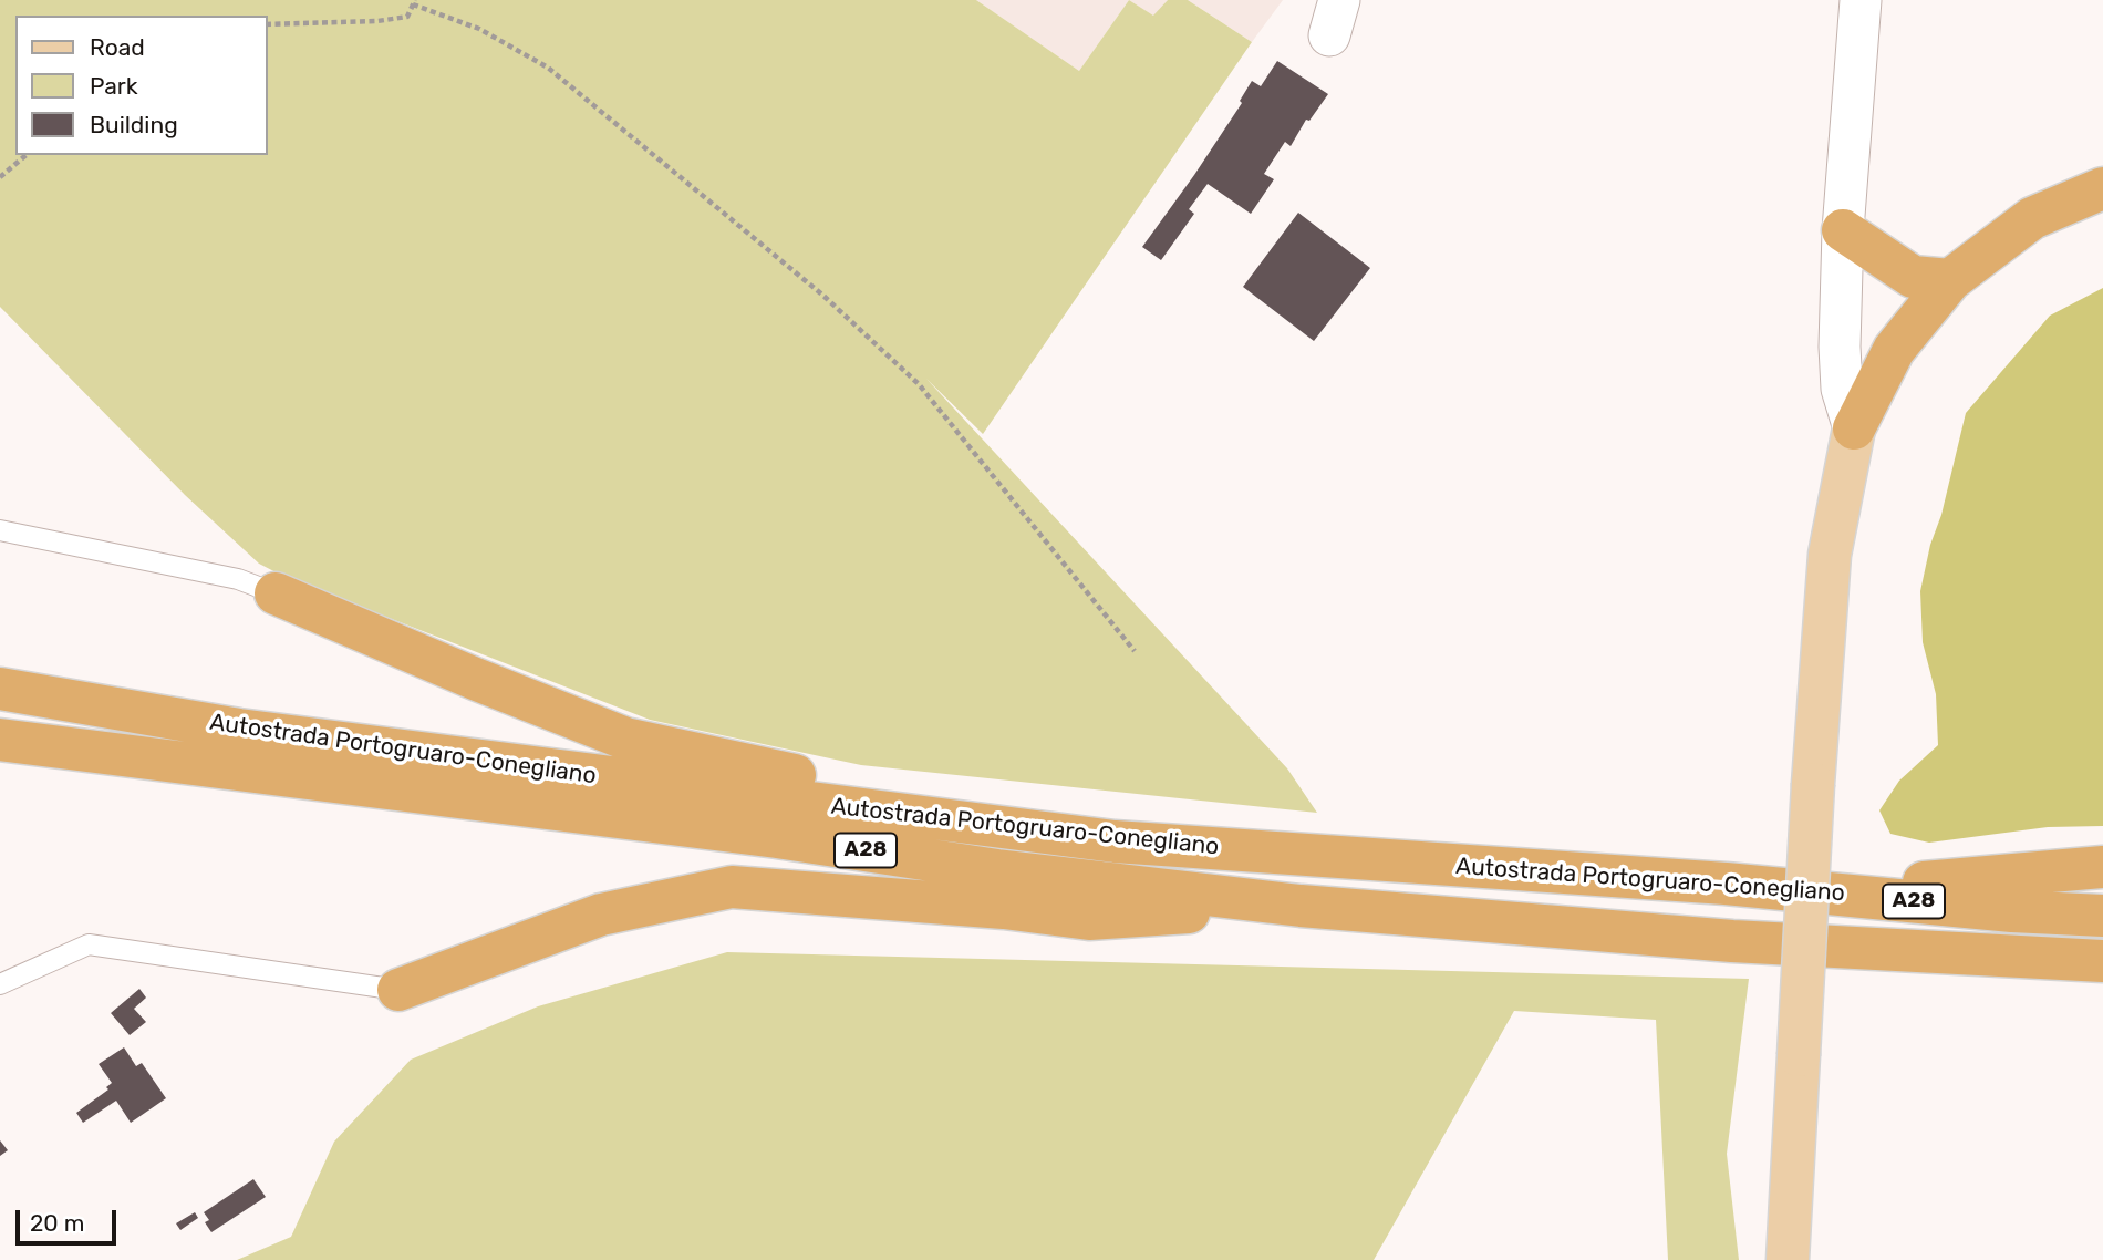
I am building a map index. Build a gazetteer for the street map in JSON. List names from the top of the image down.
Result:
{
  "streets": {
    "highway": ["Autostrada Portogruaro-Conegliano", "A28"]
  },
  "legend": ["Road", "Park", "Building"],
  "scale_bar": "20 m"
}
